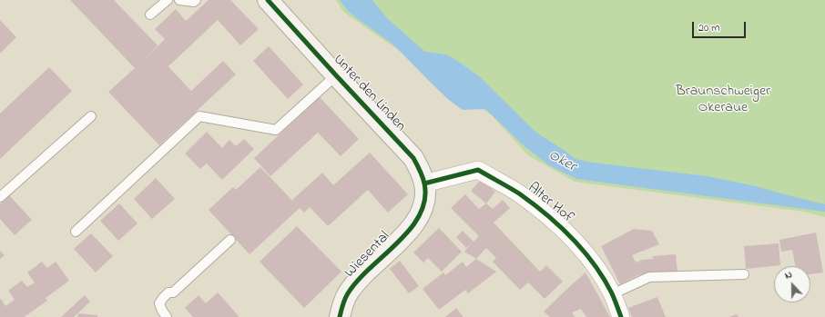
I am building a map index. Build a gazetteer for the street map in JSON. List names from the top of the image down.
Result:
{
  "streets": {
    "street": ["Unter den Linden", "Alter Hof", "Wiesental"]
  },
  "crossings": [
    ["Unter den Linden", "Alter Hof"],
    ["Unter den Linden", "Wiesental"]
  ],
  "water": ["Oker"],
  "parks": ["Braunschweiger Okeraue"],
  "scale_bar": "20 m",
  "north": "top"
}
